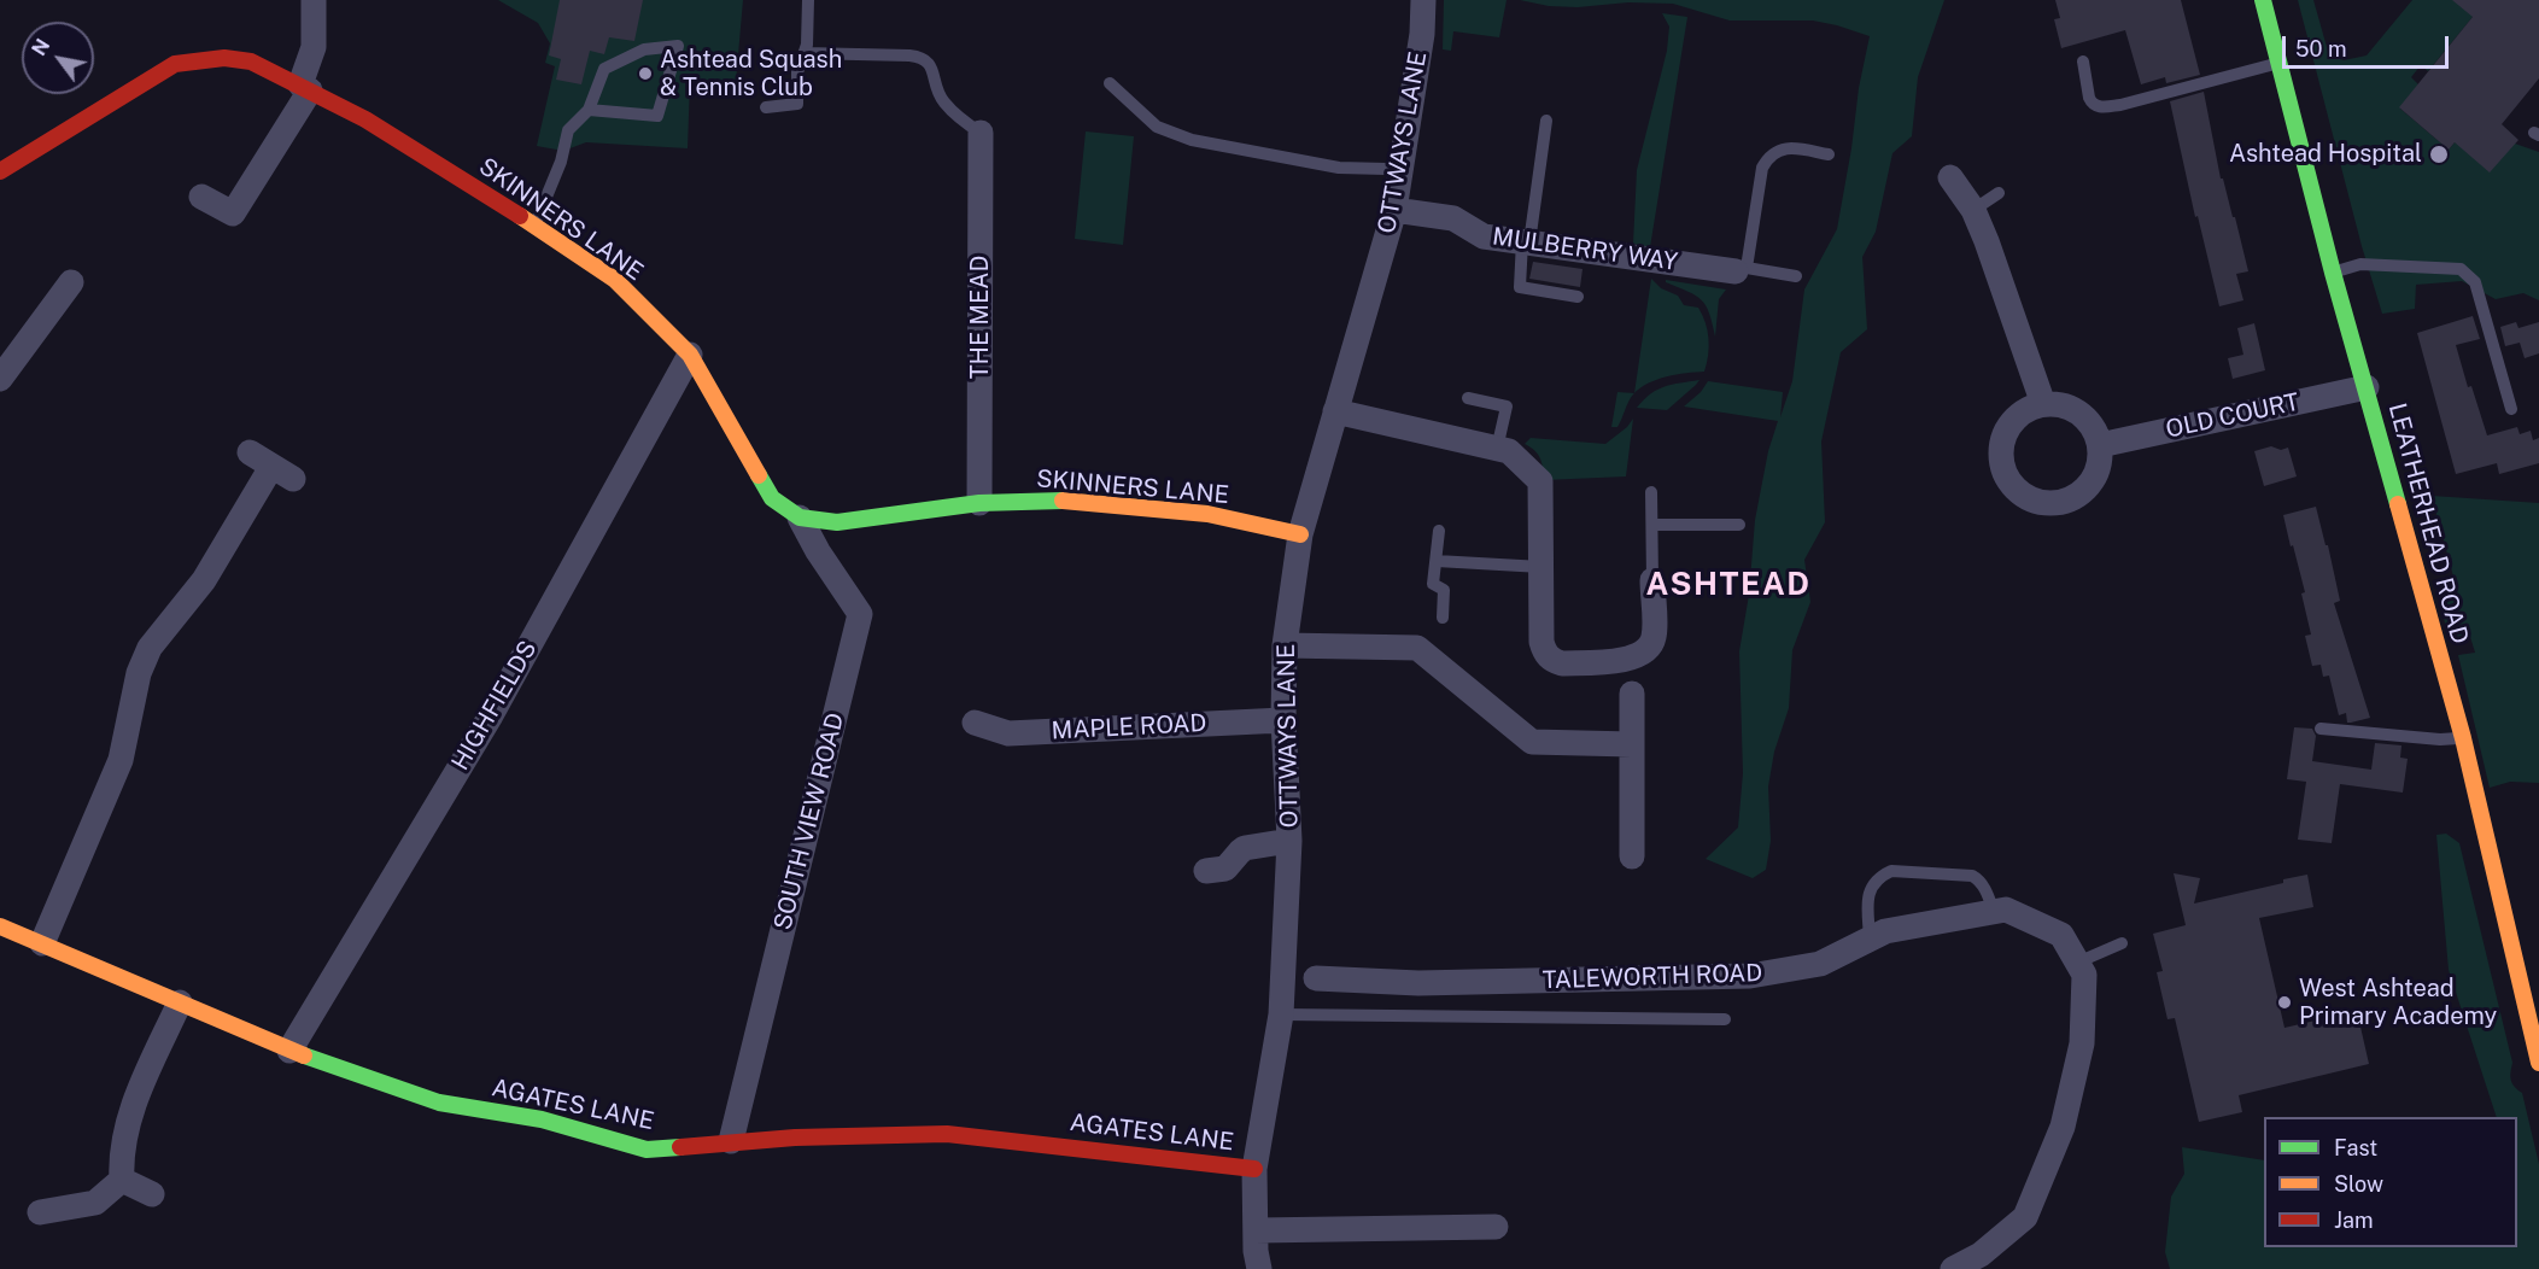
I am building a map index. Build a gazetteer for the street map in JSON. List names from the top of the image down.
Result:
{
  "streets": {
    "main road": ["SKINNERS LANE", "LEATHERHEAD ROAD", "AGATES LANE"],
    "street": [
      "OTTWAYS LANE",
      "MULBERRY WAY",
      "THE MEAD",
      "OLD COURT",
      "HIGHFIELDS",
      "MAPLE ROAD",
      "SOUTH VIEW ROAD",
      "TALEWORTH ROAD"
    ]
  },
  "crossings": [
    ["OTTWAYS LANE", "SKINNERS LANE"],
    ["OTTWAYS LANE", "MULBERRY WAY"],
    ["OTTWAYS LANE", "MAPLE ROAD"],
    ["OTTWAYS LANE", "AGATES LANE"],
    ["SKINNERS LANE", "THE MEAD"],
    ["SKINNERS LANE", "HIGHFIELDS"],
    ["SKINNERS LANE", "SOUTH VIEW ROAD"],
    ["OLD COURT", "LEATHERHEAD ROAD"],
    ["HIGHFIELDS", "AGATES LANE"],
    ["SOUTH VIEW ROAD", "AGATES LANE"]
  ],
  "districts": ["ASHTEAD"],
  "places": ["Ashtead Squash & Tennis Club", "Ashtead Hospital", "West Ashtead Primary Academy"],
  "legend": ["Fast", "Slow", "Jam"],
  "scale_bar": "50 m",
  "north": "top left"
}
